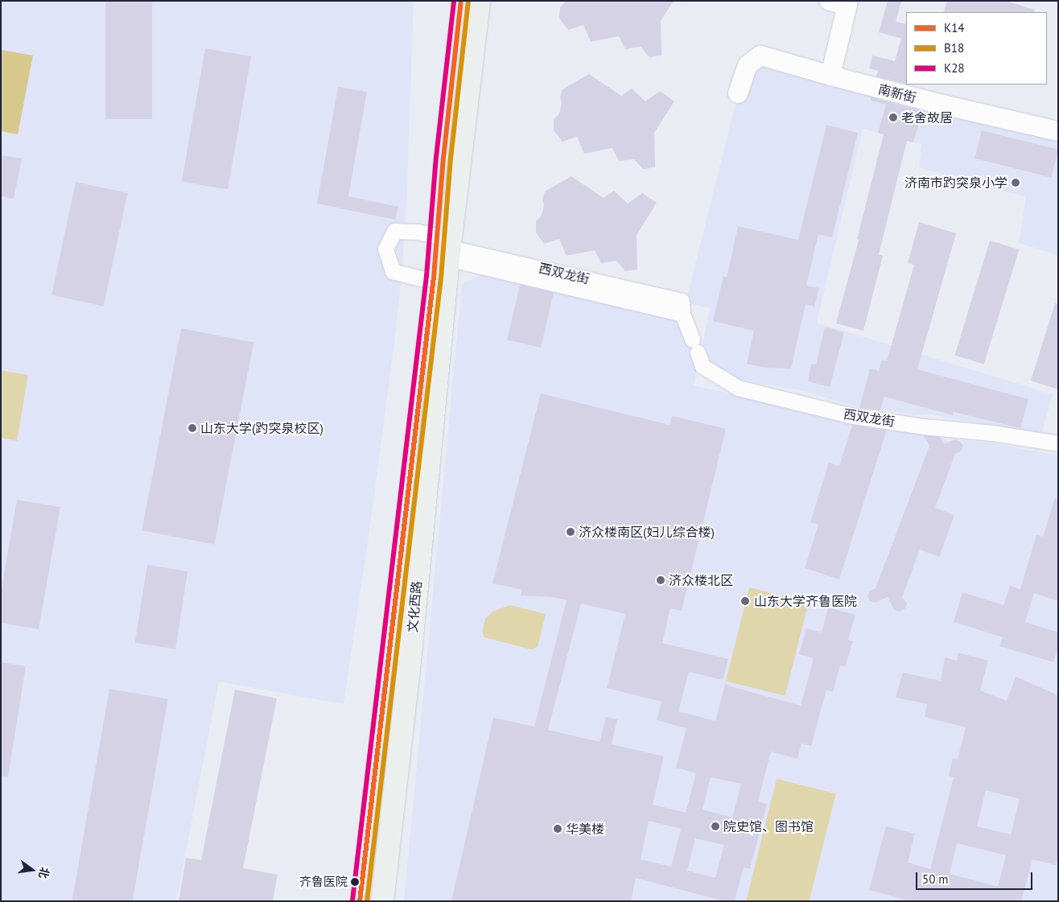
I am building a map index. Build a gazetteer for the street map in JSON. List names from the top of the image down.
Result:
{
  "streets": {
    "main road": ["文化西路"],
    "street": ["南新街", "西双龙街"]
  },
  "crossings": [
    ["西双龙街", "文化西路"]
  ],
  "places": [
    "老舍故居",
    "济南市趵突泉小学",
    "山东大学(趵突泉校区)",
    "济众楼南区(妇儿综合楼)",
    "济众楼北区",
    "山东大学齐鲁医院",
    "院史馆、图书馆",
    "华美楼",
    "齐鲁医院"
  ],
  "lines": ["transit line K14", "transit line K28", "transit line B18"],
  "legend": ["K14", "B18", "K28"],
  "scale_bar": "50 m",
  "north": "right"
}
